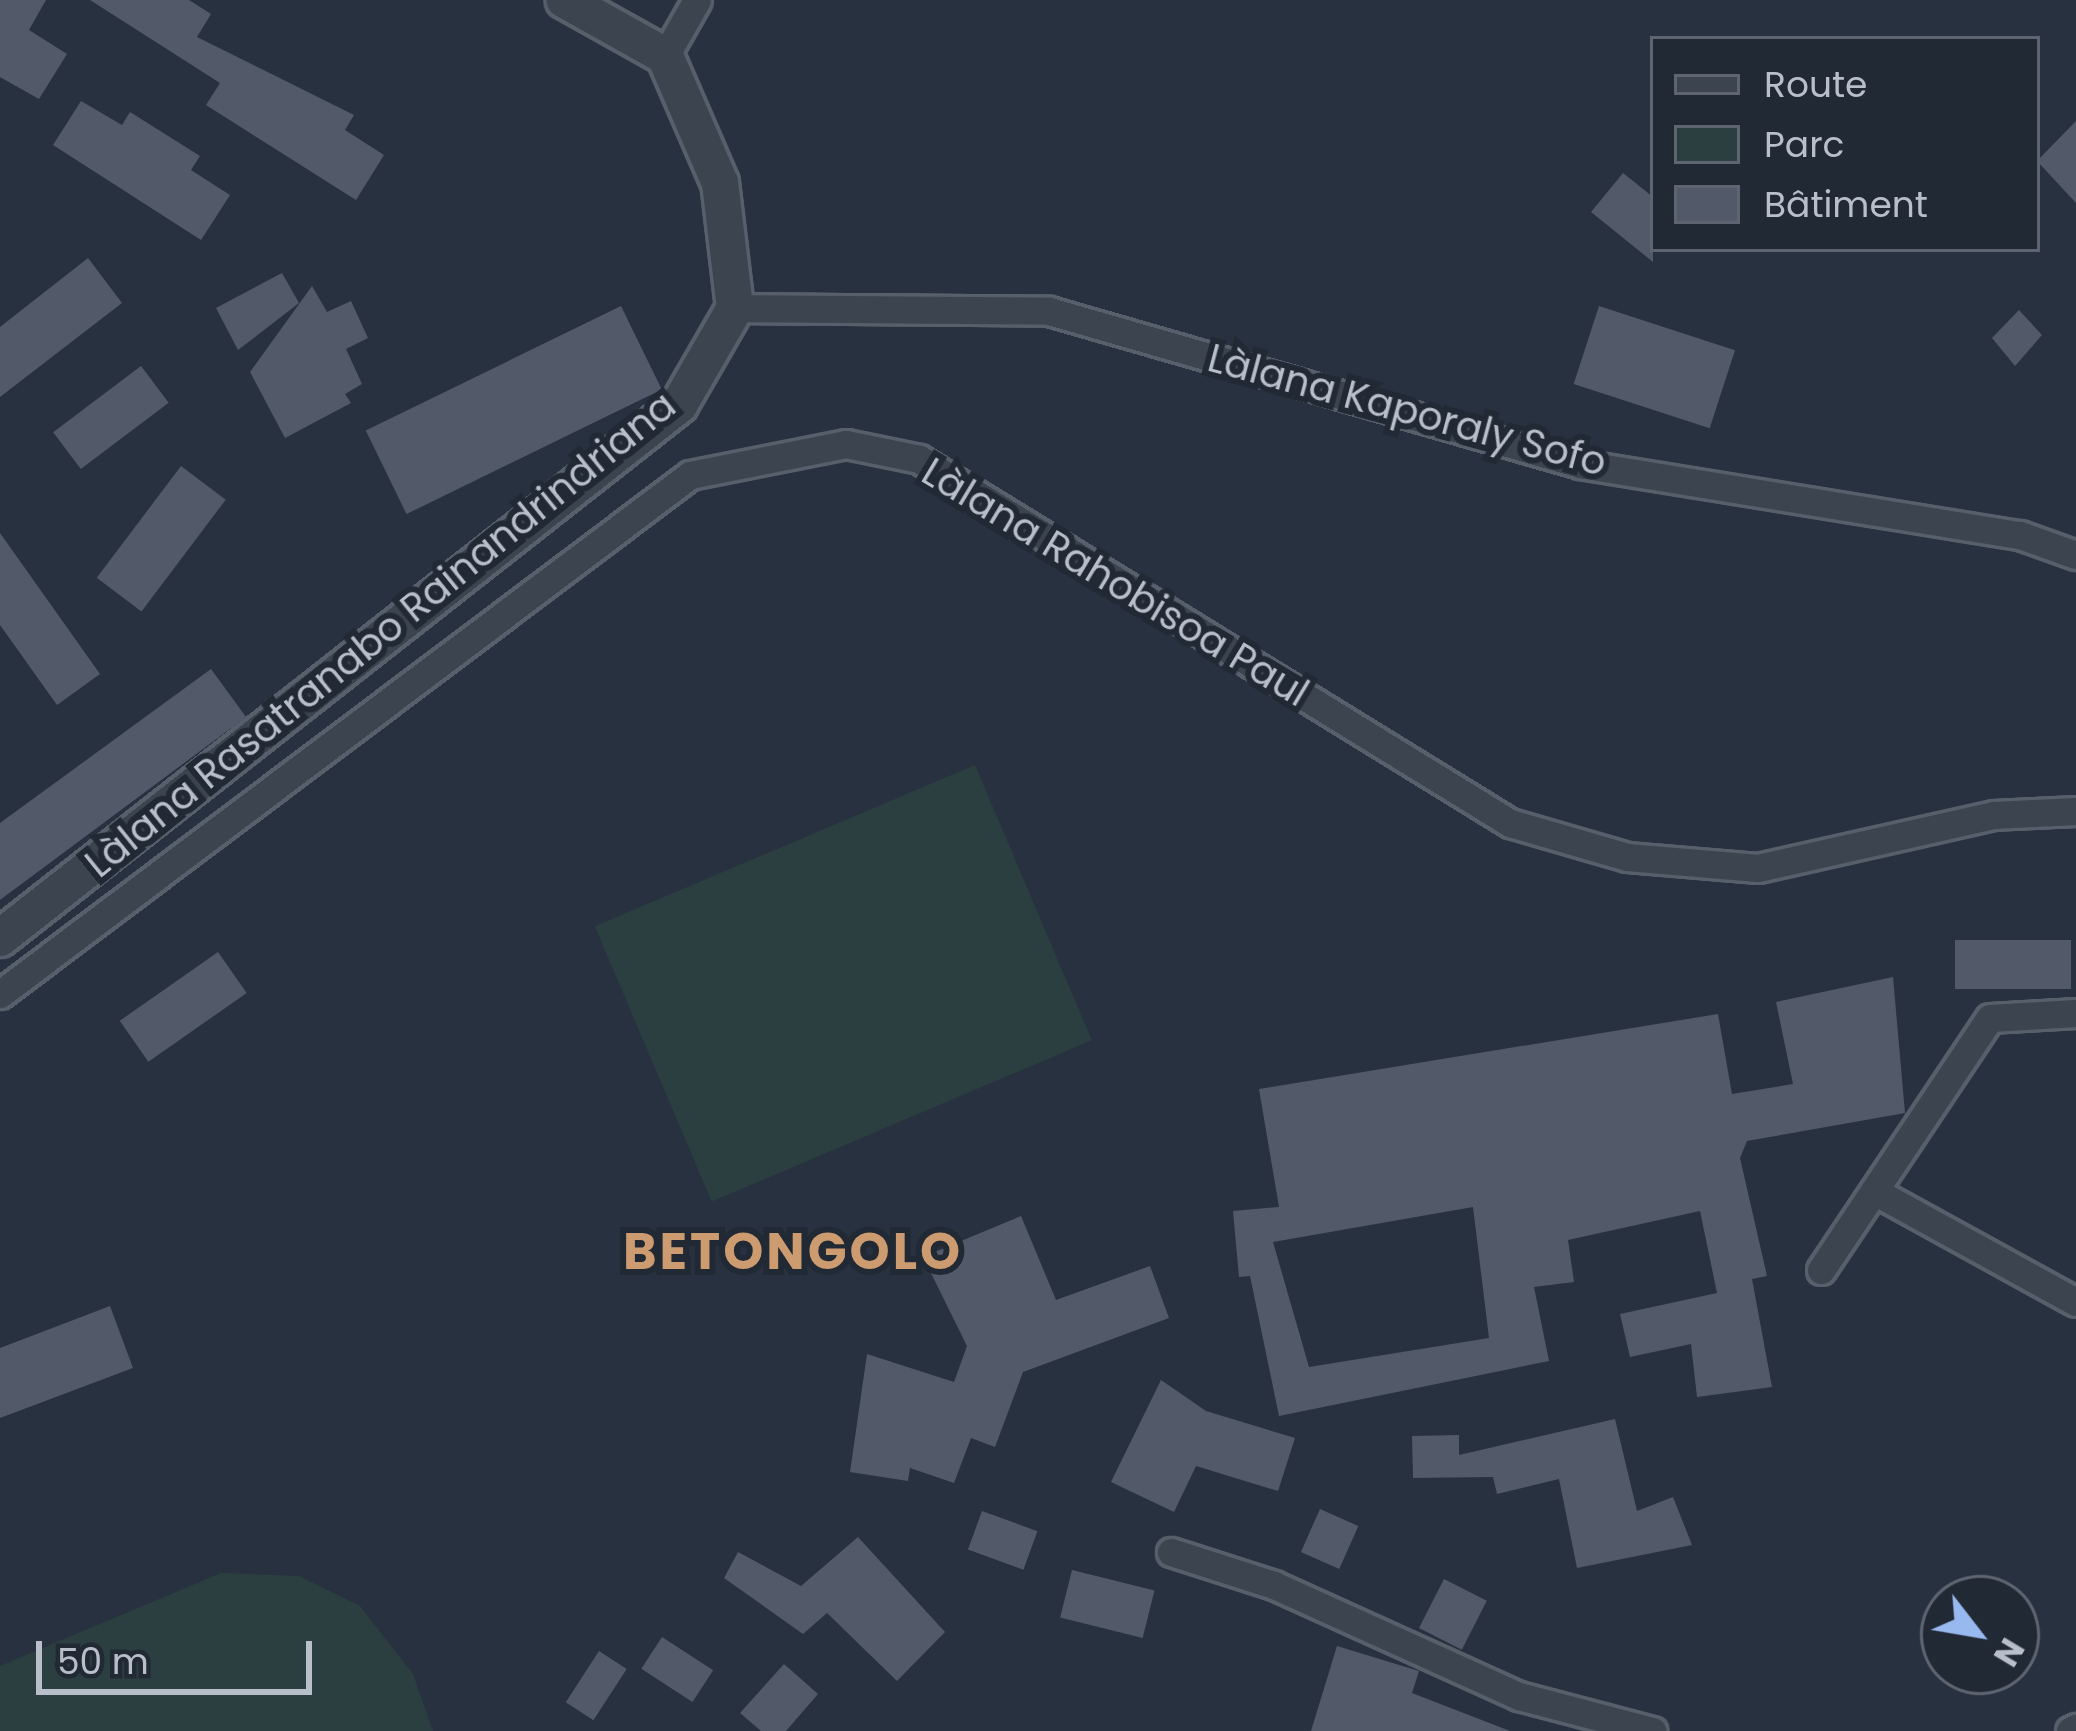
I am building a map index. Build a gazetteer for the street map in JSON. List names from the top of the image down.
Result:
{
  "streets": {
    "street": ["Làlana Kaporaly Sofo", "Làlana Rahobisoa Paul", "Làlana Rasatranabo Rainandrindriana"]
  },
  "crossings": [
    ["Làlana Kaporaly Sofo", "Làlana Rasatranabo Rainandrindriana"]
  ],
  "districts": ["BETONGOLO"],
  "legend": ["Route", "Parc", "Bâtiment"],
  "scale_bar": "50 m",
  "north": "bottom right"
}
